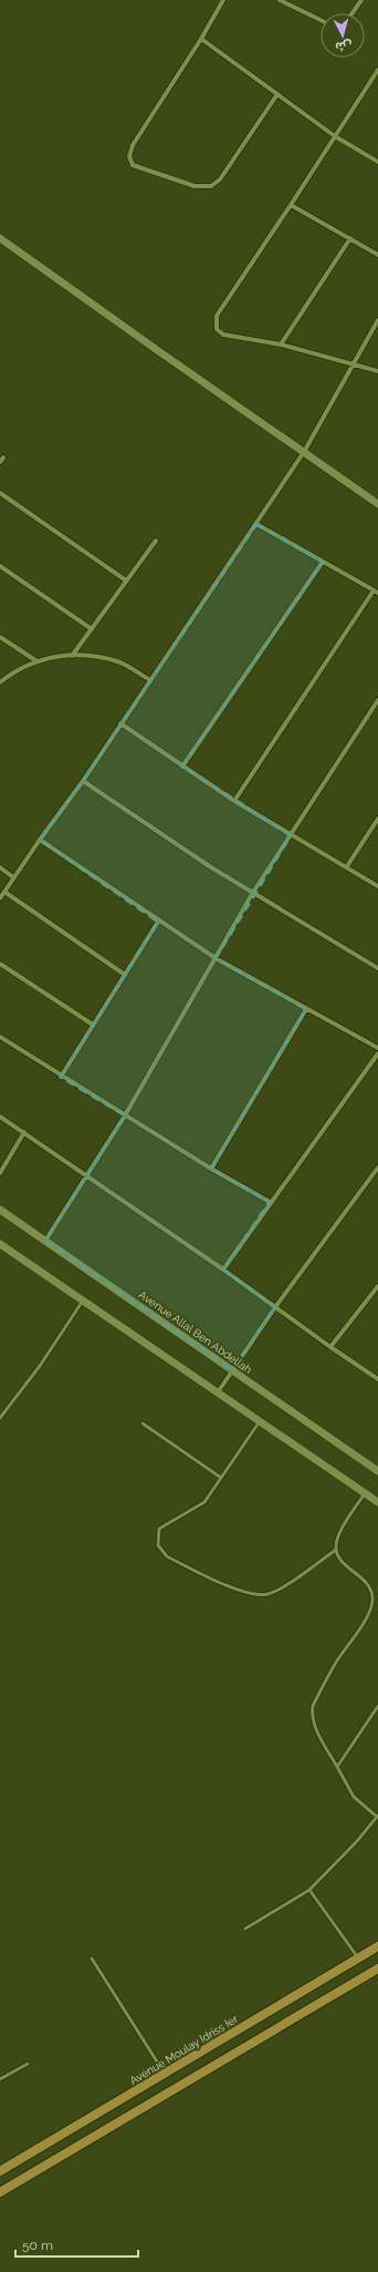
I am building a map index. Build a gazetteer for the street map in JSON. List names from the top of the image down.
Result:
{
  "streets": {
    "main road": ["Avenue Moulay Idriss Ier"],
    "street": ["Avenue Allal Ben Abdellah"]
  },
  "scale_bar": "50 m",
  "north": "bottom"
}
